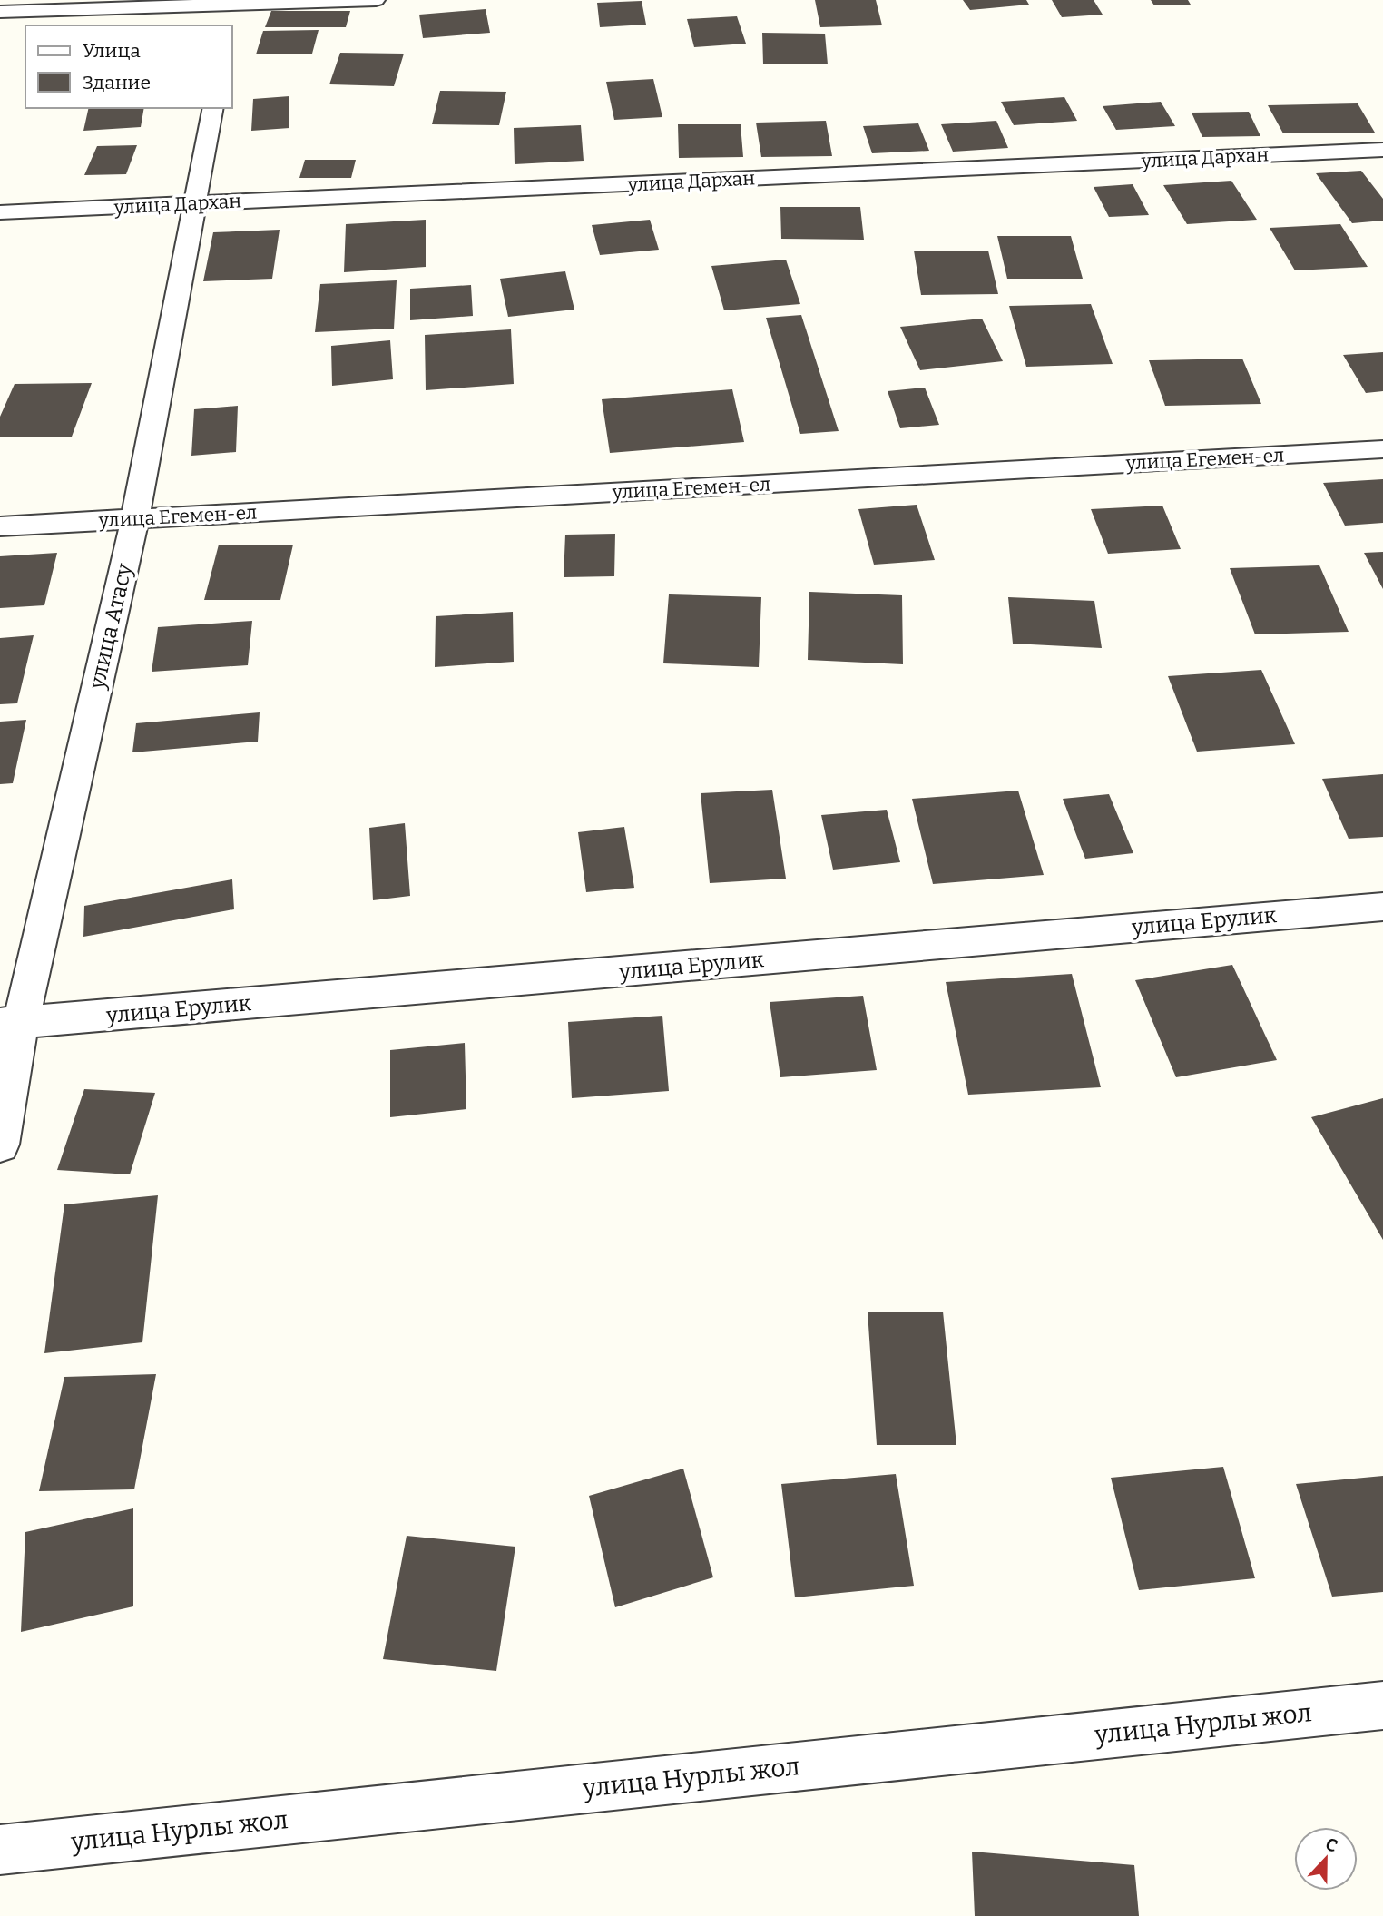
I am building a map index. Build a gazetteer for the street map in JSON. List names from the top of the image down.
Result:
{
  "streets": {
    "street": [
      "улица Дархан",
      "улица Егемен-ел",
      "улица Атасу",
      "улица Ерулик",
      "улица Нурлы жол"
    ]
  },
  "crossings": [
    ["улица Дархан", "улица Атасу"],
    ["улица Егемен-ел", "улица Атасу"],
    ["улица Атасу", "улица Ерулик"]
  ],
  "legend": ["Улица", "Здание"],
  "north": "top"
}
